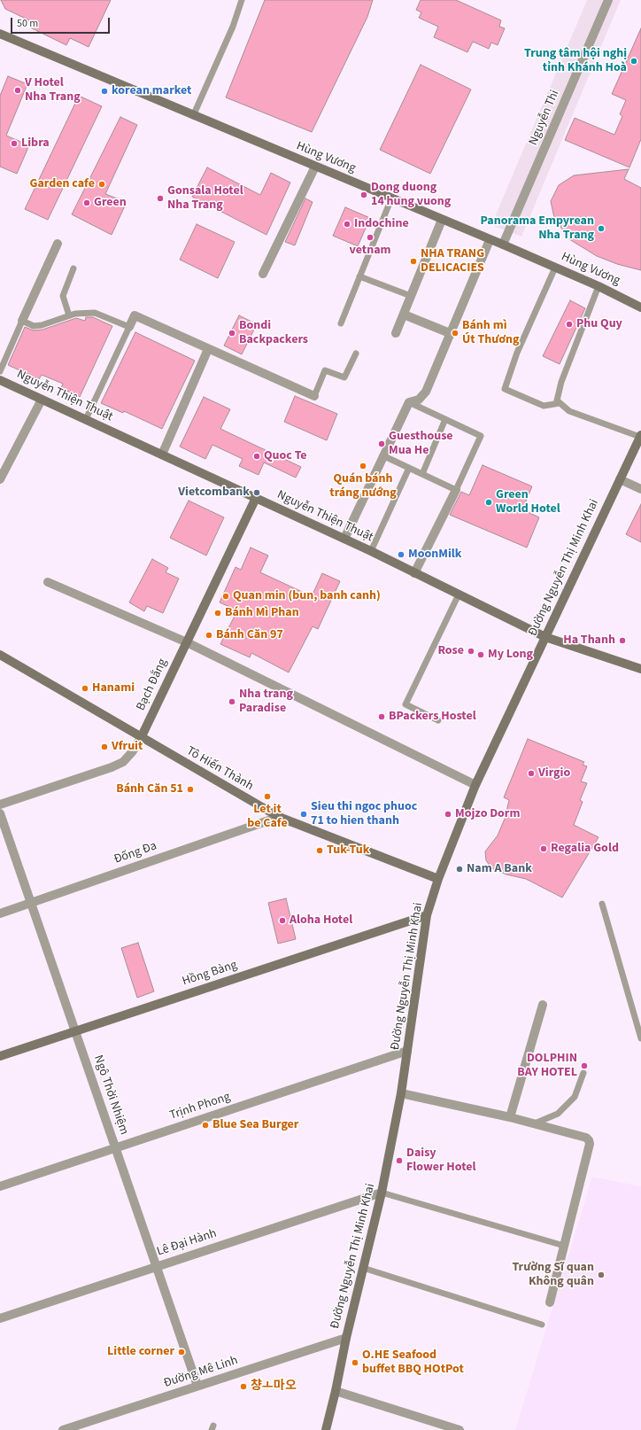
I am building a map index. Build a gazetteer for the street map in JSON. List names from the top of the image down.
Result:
{
  "streets": {
    "street": [
      "Nguyễn Thi",
      "Hùng Vương",
      "Nguyễn Thiện Thuật",
      "Đường Nguyễn Thị Minh Khai",
      "Bạch Đằng",
      "Tô Hiến Thành",
      "Đống Đa",
      "Hồng Bàng",
      "Ngô Thời Nhiệm",
      "Trịnh Phong",
      "Lê Đại Hành",
      "Đường Mê Linh"
    ]
  },
  "crossings": [
    ["Nguyễn Thi", "Hùng Vương"],
    ["Nguyễn Thiện Thuật", "Đường Nguyễn Thị Minh Khai"],
    ["Nguyễn Thiện Thuật", "Bạch Đằng"],
    ["Đường Nguyễn Thị Minh Khai", "Tô Hiến Thành"],
    ["Đường Nguyễn Thị Minh Khai", "Hồng Bàng"],
    ["Đường Nguyễn Thị Minh Khai", "Trịnh Phong"],
    ["Đường Nguyễn Thị Minh Khai", "Lê Đại Hành"],
    ["Đường Nguyễn Thị Minh Khai", "Đường Mê Linh"],
    ["Bạch Đằng", "Tô Hiến Thành"],
    ["Tô Hiến Thành", "Đống Đa"],
    ["Đống Đa", "Ngô Thời Nhiệm"],
    ["Hồng Bàng", "Ngô Thời Nhiệm"],
    ["Ngô Thời Nhiệm", "Trịnh Phong"],
    ["Ngô Thời Nhiệm", "Lê Đại Hành"],
    ["Ngô Thời Nhiệm", "Đường Mê Linh"]
  ],
  "places": [
    "Trung tâm hội nghị tỉnh Khánh Hoà",
    "V Hotel Nha Trang",
    "korean market",
    "Libra",
    "Garden cafe",
    "Dong duong 14 hung vuong",
    "Gonsala Hotel Nha Trang",
    "Green",
    "Indochine",
    "Panorama Empyrean Nha Trang",
    "vetnam",
    "NHA TRANG DELICACIES",
    "Phu Quy",
    "Bondi Backpackers",
    "Bánh mì Út Thương",
    "Guesthouse Mua He",
    "Quoc Te",
    "Quán bánh tráng nướng",
    "Vietcombank",
    "Green World Hotel",
    "MoonMilk",
    "Quan min (bun, banh canh)",
    "Bánh Mì Phan",
    "Bánh Căn 97",
    "Ha Thanh",
    "Rose",
    "My Long",
    "Hanami",
    "Nha trang Paradise",
    "BPackers Hostel",
    "Vfruit",
    "Virgio",
    "Bánh Căn 51",
    "Let it be Cafe",
    "Sieu thi ngoc phuoc 71 to hien thanh",
    "Mojzo Dorm",
    "Regalia Gold",
    "Tuk-Tuk",
    "Nam A Bank",
    "Aloha Hotel",
    "DOLPHIN BAY HOTEL",
    "Blue Sea Burger",
    "Daisy Flower Hotel",
    "Trường Sĩ quan Không quân",
    "Little corner",
    "O.HE Seafood buffet BBQ HOtPot",
    "챵ㅗ마오"
  ],
  "scale_bar": "50 m"
}
